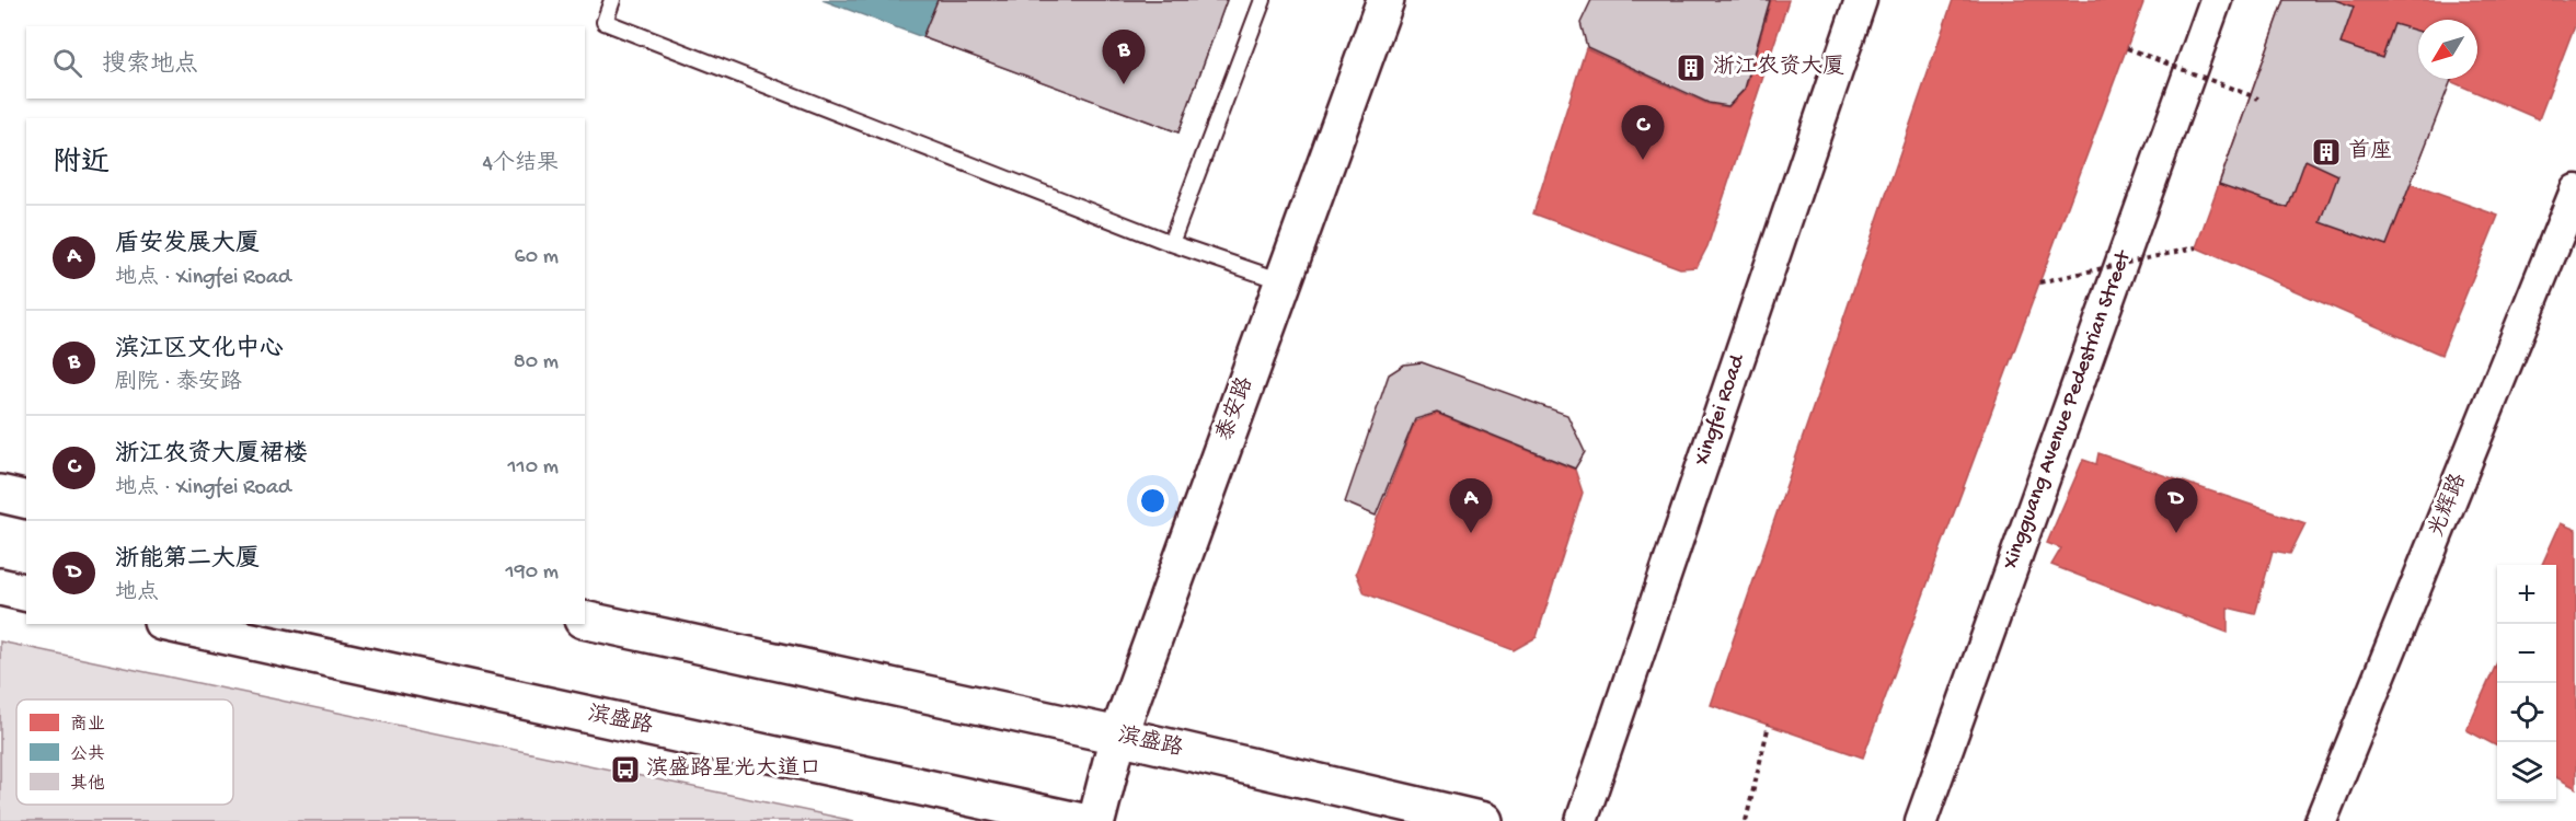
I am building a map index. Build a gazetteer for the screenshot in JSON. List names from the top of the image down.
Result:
{
  "streets": {
    "main road": ["泰安路", "滨盛路"],
    "street": ["Xingfei Road", "Xingguang Avenue Pedestrian Street", "光辉路"]
  },
  "crossings": [
    ["泰安路", "滨盛路"]
  ],
  "places": {
    "building": ["浙江农资大厦", "首座"],
    "bus stop": ["滨盛路星光大道口"]
  },
  "legend": ["商业", "公共", "其他"],
  "north": "bottom left",
  "page": {
    "search": "搜索地点",
    "pins": [
      "B",
      "C",
      "A",
      "D"
    ],
    "heading": ["附近", "4个结果"],
    "list": [
      {
        "mark": "A",
        "name": "盾安发展大厦",
        "note": "地点 · Xingfei Road",
        "value": "60 m"
      },
      {
        "mark": "B",
        "name": "滨江区文化中心",
        "note": "剧院 · 泰安路",
        "value": "80 m"
      },
      {
        "mark": "C",
        "name": "浙江农资大厦裙楼",
        "note": "地点 · Xingfei Road",
        "value": "110 m"
      },
      {
        "mark": "D",
        "name": "浙能第二大厦",
        "note": "地点",
        "value": "190 m"
      }
    ],
    "map_buttons": ["+", "−"]
  }
}
